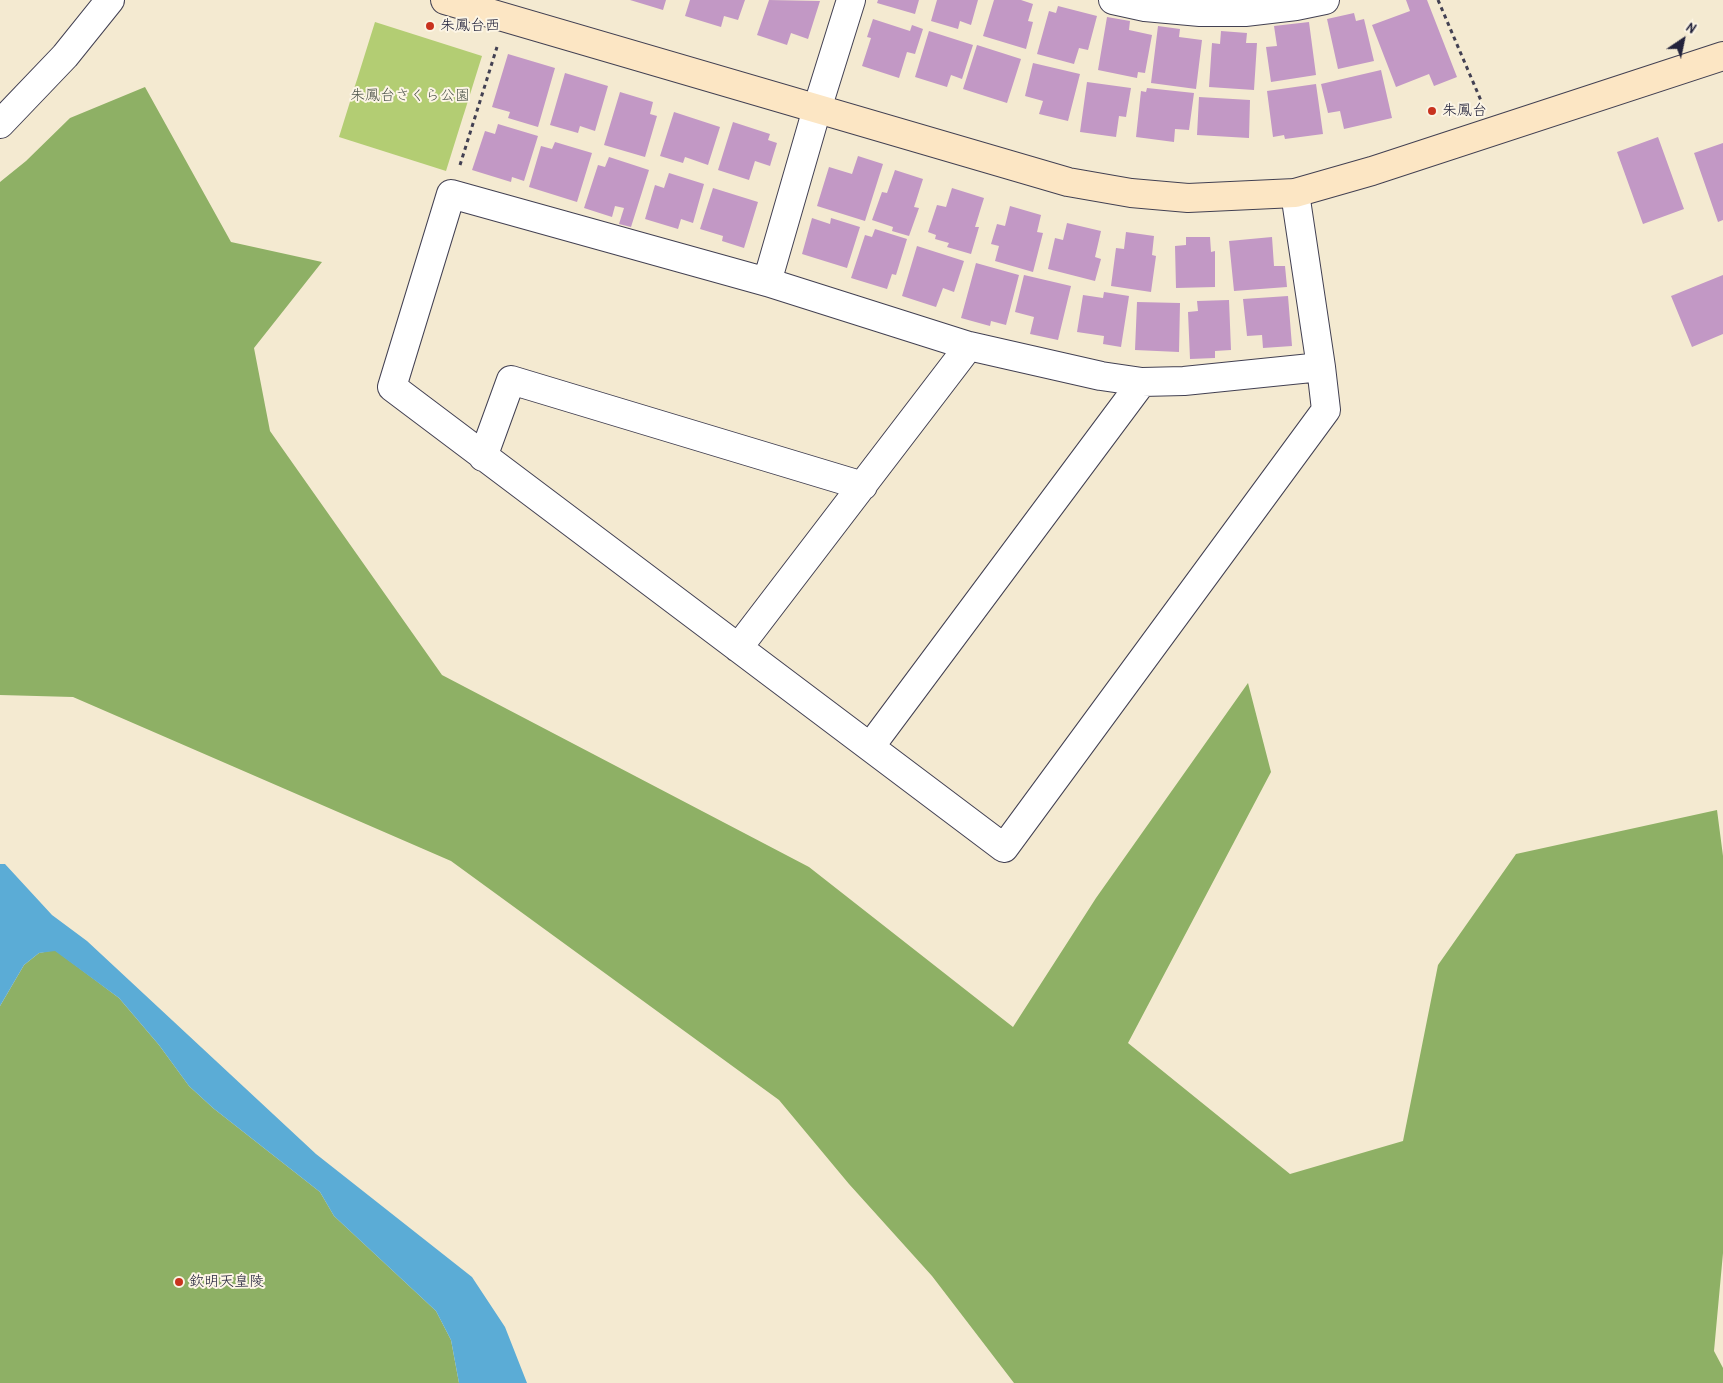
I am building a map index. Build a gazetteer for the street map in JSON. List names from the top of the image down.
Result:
{
  "parks": ["朱鳳台さくら公園"],
  "places": ["朱鳳台西", "朱鳳台", "欽明天皇陵"],
  "north": "top right"
}
